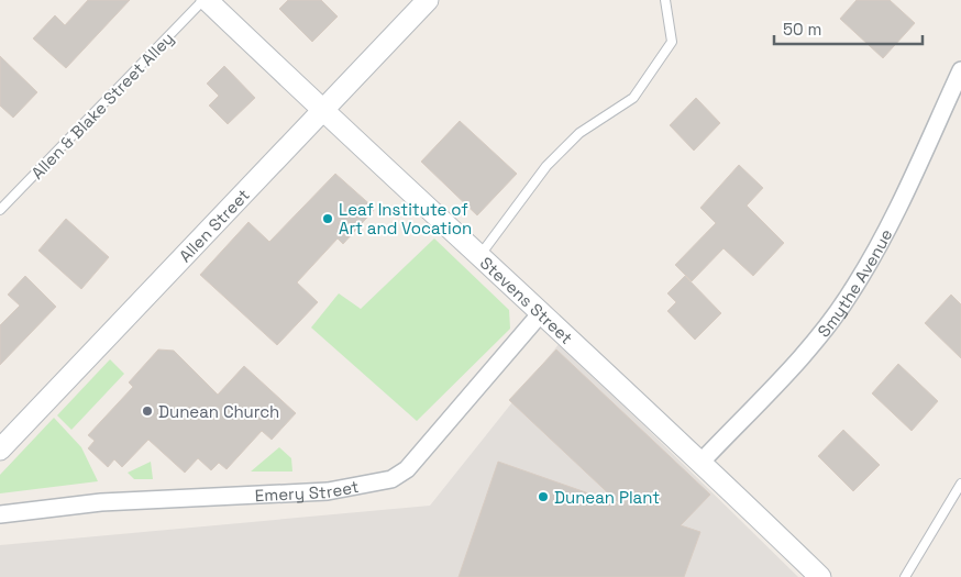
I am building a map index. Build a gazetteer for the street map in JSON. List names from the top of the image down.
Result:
{
  "streets": {
    "street": [
      "Allen Street",
      "Smythe Avenue",
      "Stevens Street",
      "Emery Street"
    ],
    "lane": ["Allen & Blake Street Alley"]
  },
  "crossings": [
    ["Allen & Blake Street Alley", "Stevens Street"],
    ["Allen Street", "Stevens Street"],
    ["Smythe Avenue", "Stevens Street"],
    ["Stevens Street", "Emery Street"]
  ],
  "places": ["Leaf Institute of Art and Vocation", "Dunean Church", "Dunean Plant"],
  "scale_bar": "50 m"
}
